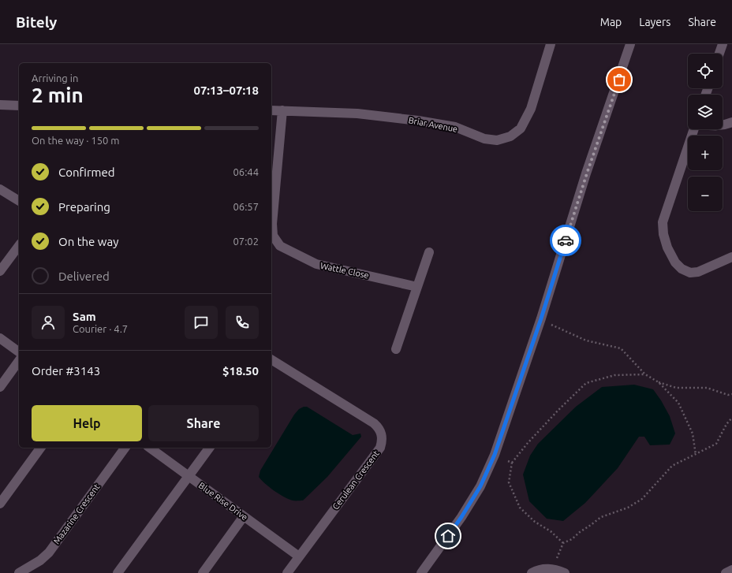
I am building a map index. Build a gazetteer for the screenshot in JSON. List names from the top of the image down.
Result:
{
  "streets": {
    "street": [
      "Briar Avenue",
      "Wattle Close",
      "Cerulean Crescent",
      "Blue Rise Drive",
      "Mazarine Crescent"
    ]
  },
  "crossings": [
    ["Briar Avenue", "Wattle Close"],
    ["Cerulean Crescent", "Blue Rise Drive"]
  ],
  "page": {
    "header": "Bitely",
    "nav": ["Map", "Layers", "Share"],
    "map_buttons": ["+", "−"],
    "heading": ["2 min", "Arriving in", "07:13–07:18"],
    "panel": [
      "Sam",
      "Courier · 4.7",
      "Order #3143",
      "$18.50"
    ],
    "bar": "On the way · 150 m",
    "list": [
      ["Confirmed", "06:44"],
      ["Preparing", "06:57"],
      ["On the way", "07:02"],
      "Delivered"
    ],
    "buttons": ["Help", "Share"]
  }
}
